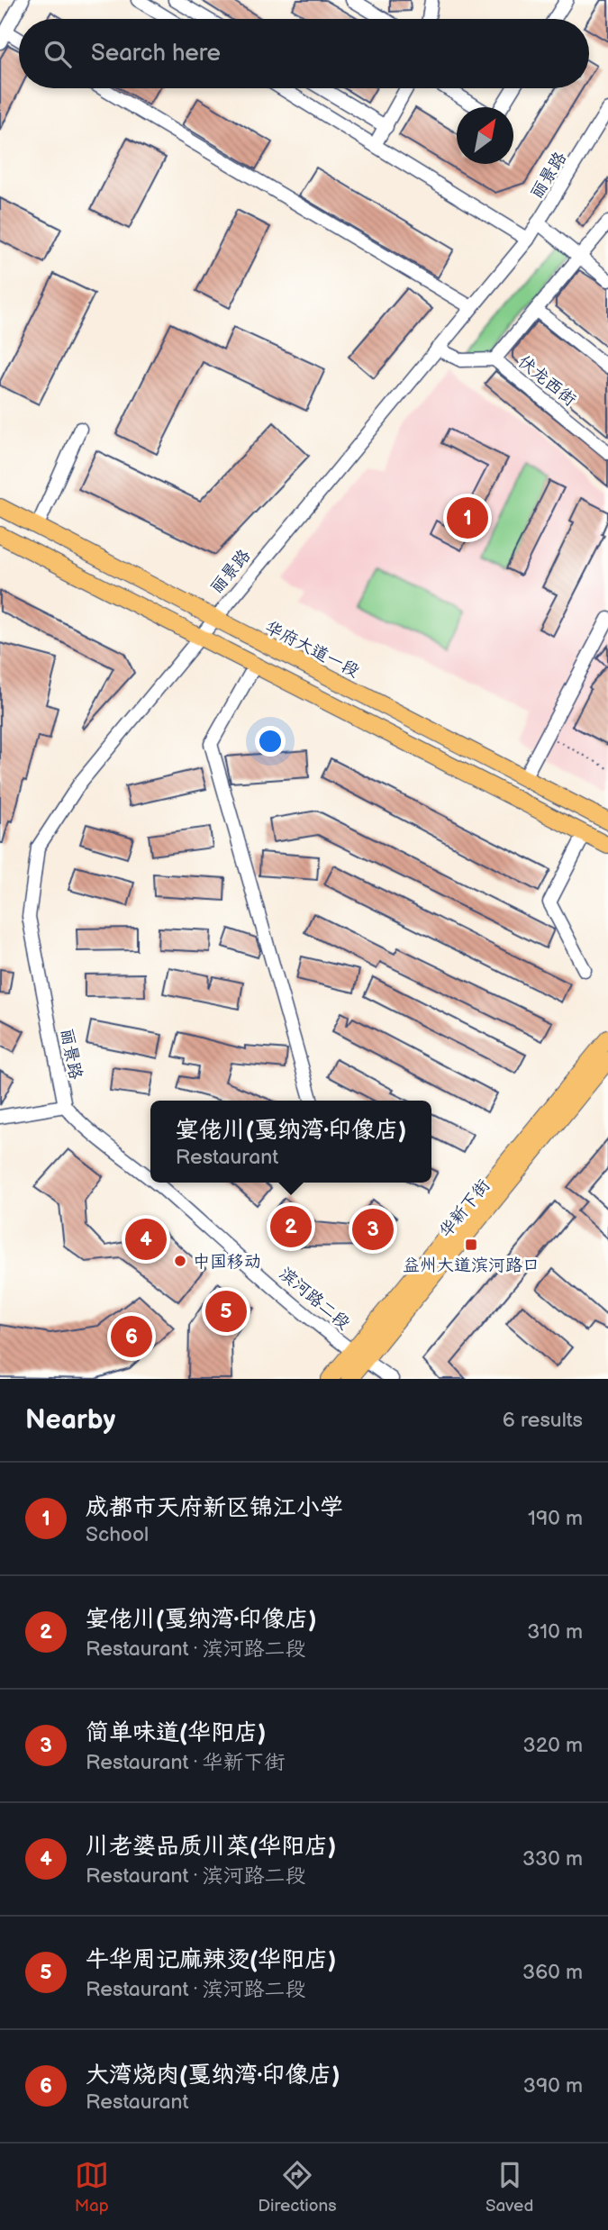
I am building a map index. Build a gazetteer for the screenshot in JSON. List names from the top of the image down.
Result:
{
  "streets": {
    "main road": ["华府大道一段", "华新下街"],
    "street": ["丽景路", "伏龙西街", "滨河路二段"]
  },
  "crossings": [
    ["丽景路", "华府大道一段"],
    ["丽景路", "滨河路二段"],
    ["华新下街", "滨河路二段"]
  ],
  "places": {
    "transit": ["益州大道滨河路口"],
    "other": ["中国移动"]
  },
  "north": "top right",
  "page": {
    "search": "Search here",
    "pins": [
      "1",
      "2",
      "3",
      "4",
      "5",
      "6"
    ],
    "popup": ["宴佬川(戛纳湾·印像店)", "Restaurant"],
    "heading": ["Nearby", "6 results"],
    "list": [
      {
        "mark": "1",
        "name": "成都市天府新区锦江小学",
        "note": "School",
        "value": "190 m"
      },
      {
        "mark": "2",
        "name": "宴佬川(戛纳湾·印像店)",
        "note": "Restaurant · 滨河路二段",
        "value": "310 m"
      },
      {
        "mark": "3",
        "name": "简单味道(华阳店)",
        "note": "Restaurant · 华新下街",
        "value": "320 m"
      },
      {
        "mark": "4",
        "name": "川老婆品质川菜(华阳店)",
        "note": "Restaurant · 滨河路二段",
        "value": "330 m"
      },
      {
        "mark": "5",
        "name": "牛华周记麻辣烫(华阳店)",
        "note": "Restaurant · 滨河路二段",
        "value": "360 m"
      },
      {
        "mark": "6",
        "name": "大湾烧肉(戛纳湾·印像店)",
        "note": "Restaurant",
        "value": "390 m"
      }
    ],
    "nav": ["Map", "Directions", "Saved"]
  }
}
